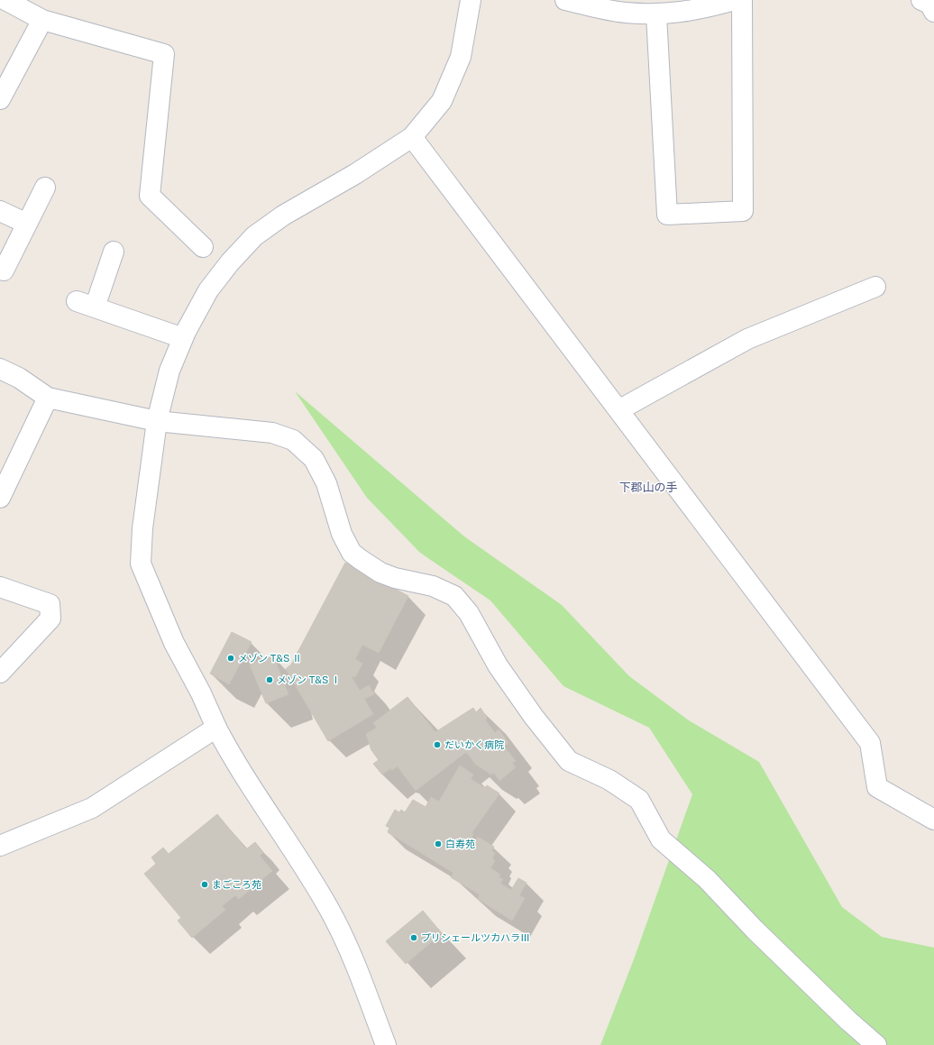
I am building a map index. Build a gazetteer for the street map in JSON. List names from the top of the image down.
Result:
{
  "districts": ["下郡山の手"],
  "places": [
    "メゾン T&S Ⅱ",
    "メゾン T&S Ⅰ",
    "だいかく病院",
    "白寿苑",
    "まごころ苑",
    "プリシェールツカハラⅢ"
  ]
}
